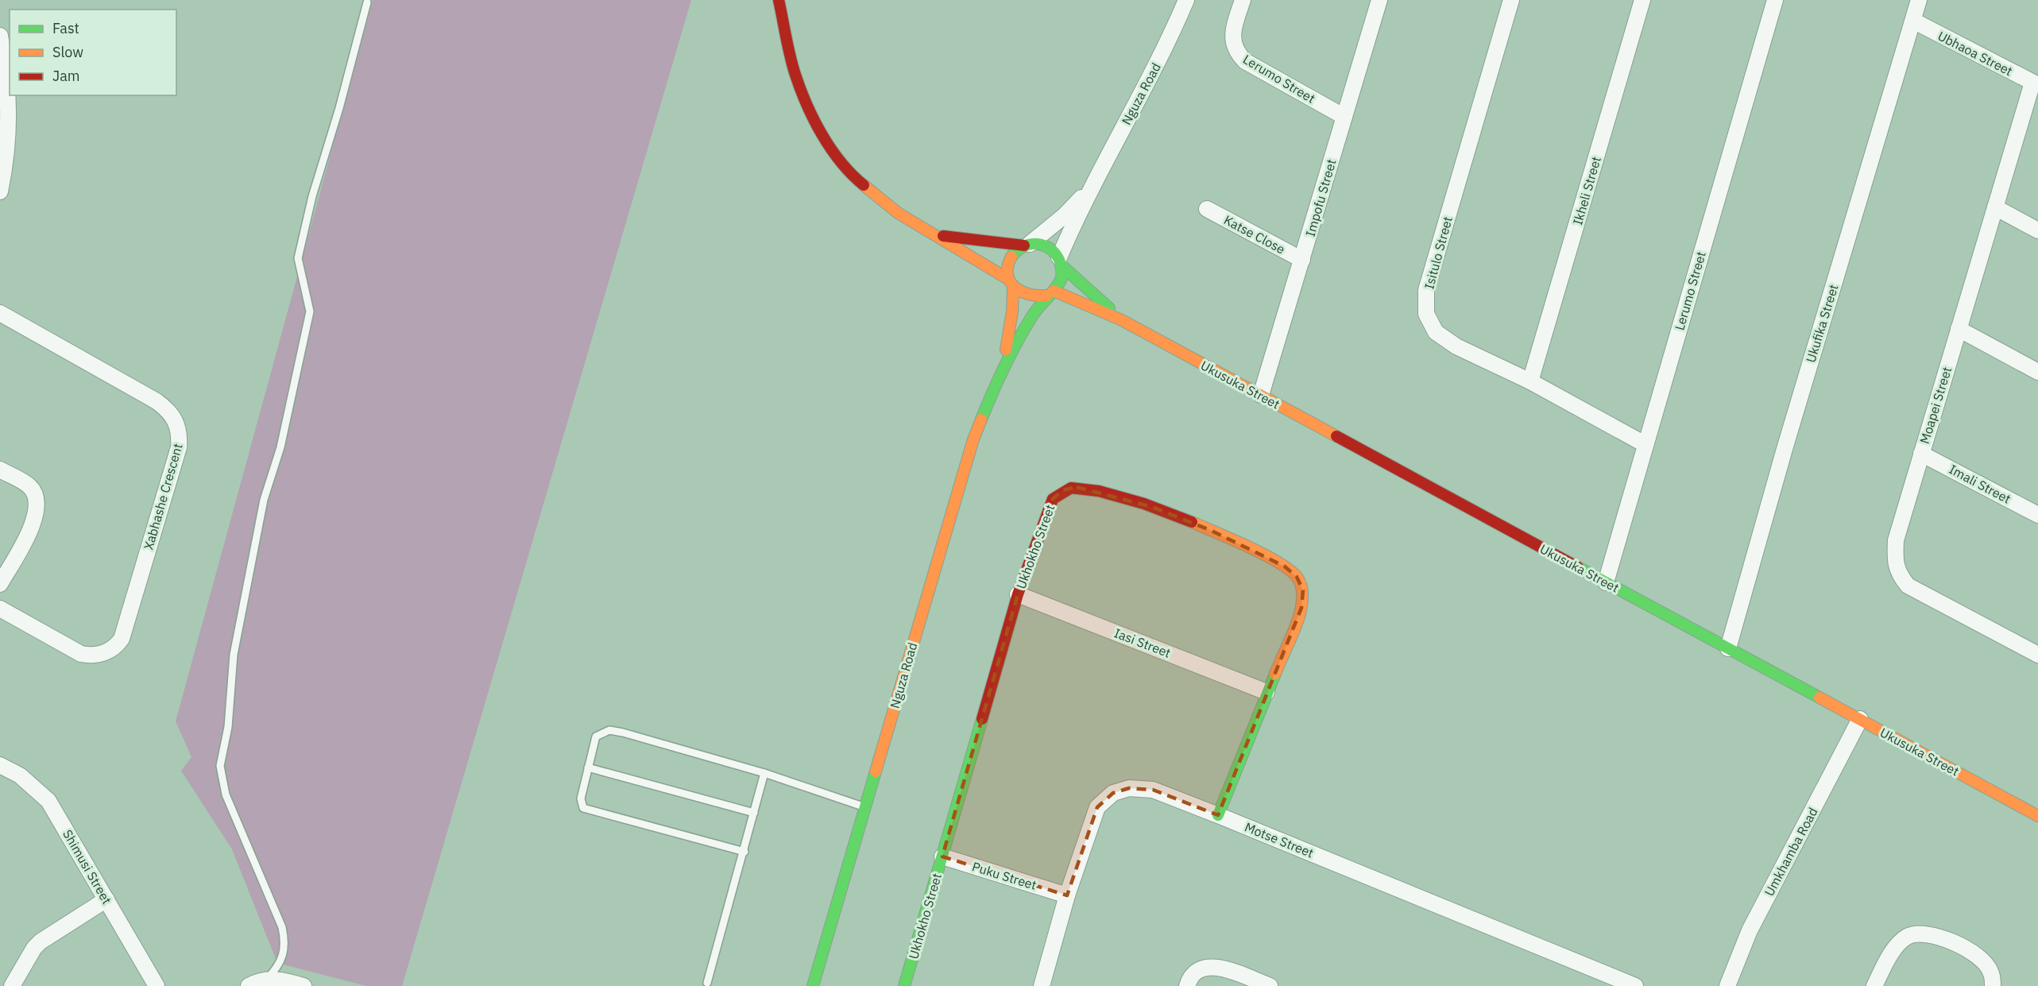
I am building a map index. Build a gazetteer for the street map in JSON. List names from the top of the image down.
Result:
{
  "streets": {
    "street": [
      "Ubhaoa Street",
      "Lerumo Street",
      "Nguza Road",
      "Ikheli Street",
      "Impofu Street",
      "Katse Close",
      "Isitulo Street",
      "Ukufika Street",
      "Ukusuka Street",
      "Moapei Street",
      "Imali Street",
      "Xabhashe Crescent",
      "Ukhokho Street",
      "Iasi Street",
      "Motse Street",
      "Umkhamba Road",
      "Shimusi Street",
      "Puku Street"
    ]
  },
  "crossings": [
    ["Ubhaoa Street", "Ukufika Street"],
    ["Ubhaoa Street", "Moapei Street"],
    ["Lerumo Street", "Impofu Street"],
    ["Lerumo Street", "Isitulo Street"],
    ["Lerumo Street", "Ukusuka Street"],
    ["Nguza Road", "Ukusuka Street"],
    ["Ikheli Street", "Isitulo Street"],
    ["Impofu Street", "Katse Close"],
    ["Impofu Street", "Ukusuka Street"],
    ["Ukufika Street", "Ukusuka Street"],
    ["Ukusuka Street", "Umkhamba Road"],
    ["Moapei Street", "Imali Street"],
    ["Ukhokho Street", "Iasi Street"],
    ["Ukhokho Street", "Motse Street"],
    ["Ukhokho Street", "Puku Street"],
    ["Motse Street", "Puku Street"]
  ],
  "legend": ["Fast", "Slow", "Jam"]
}
